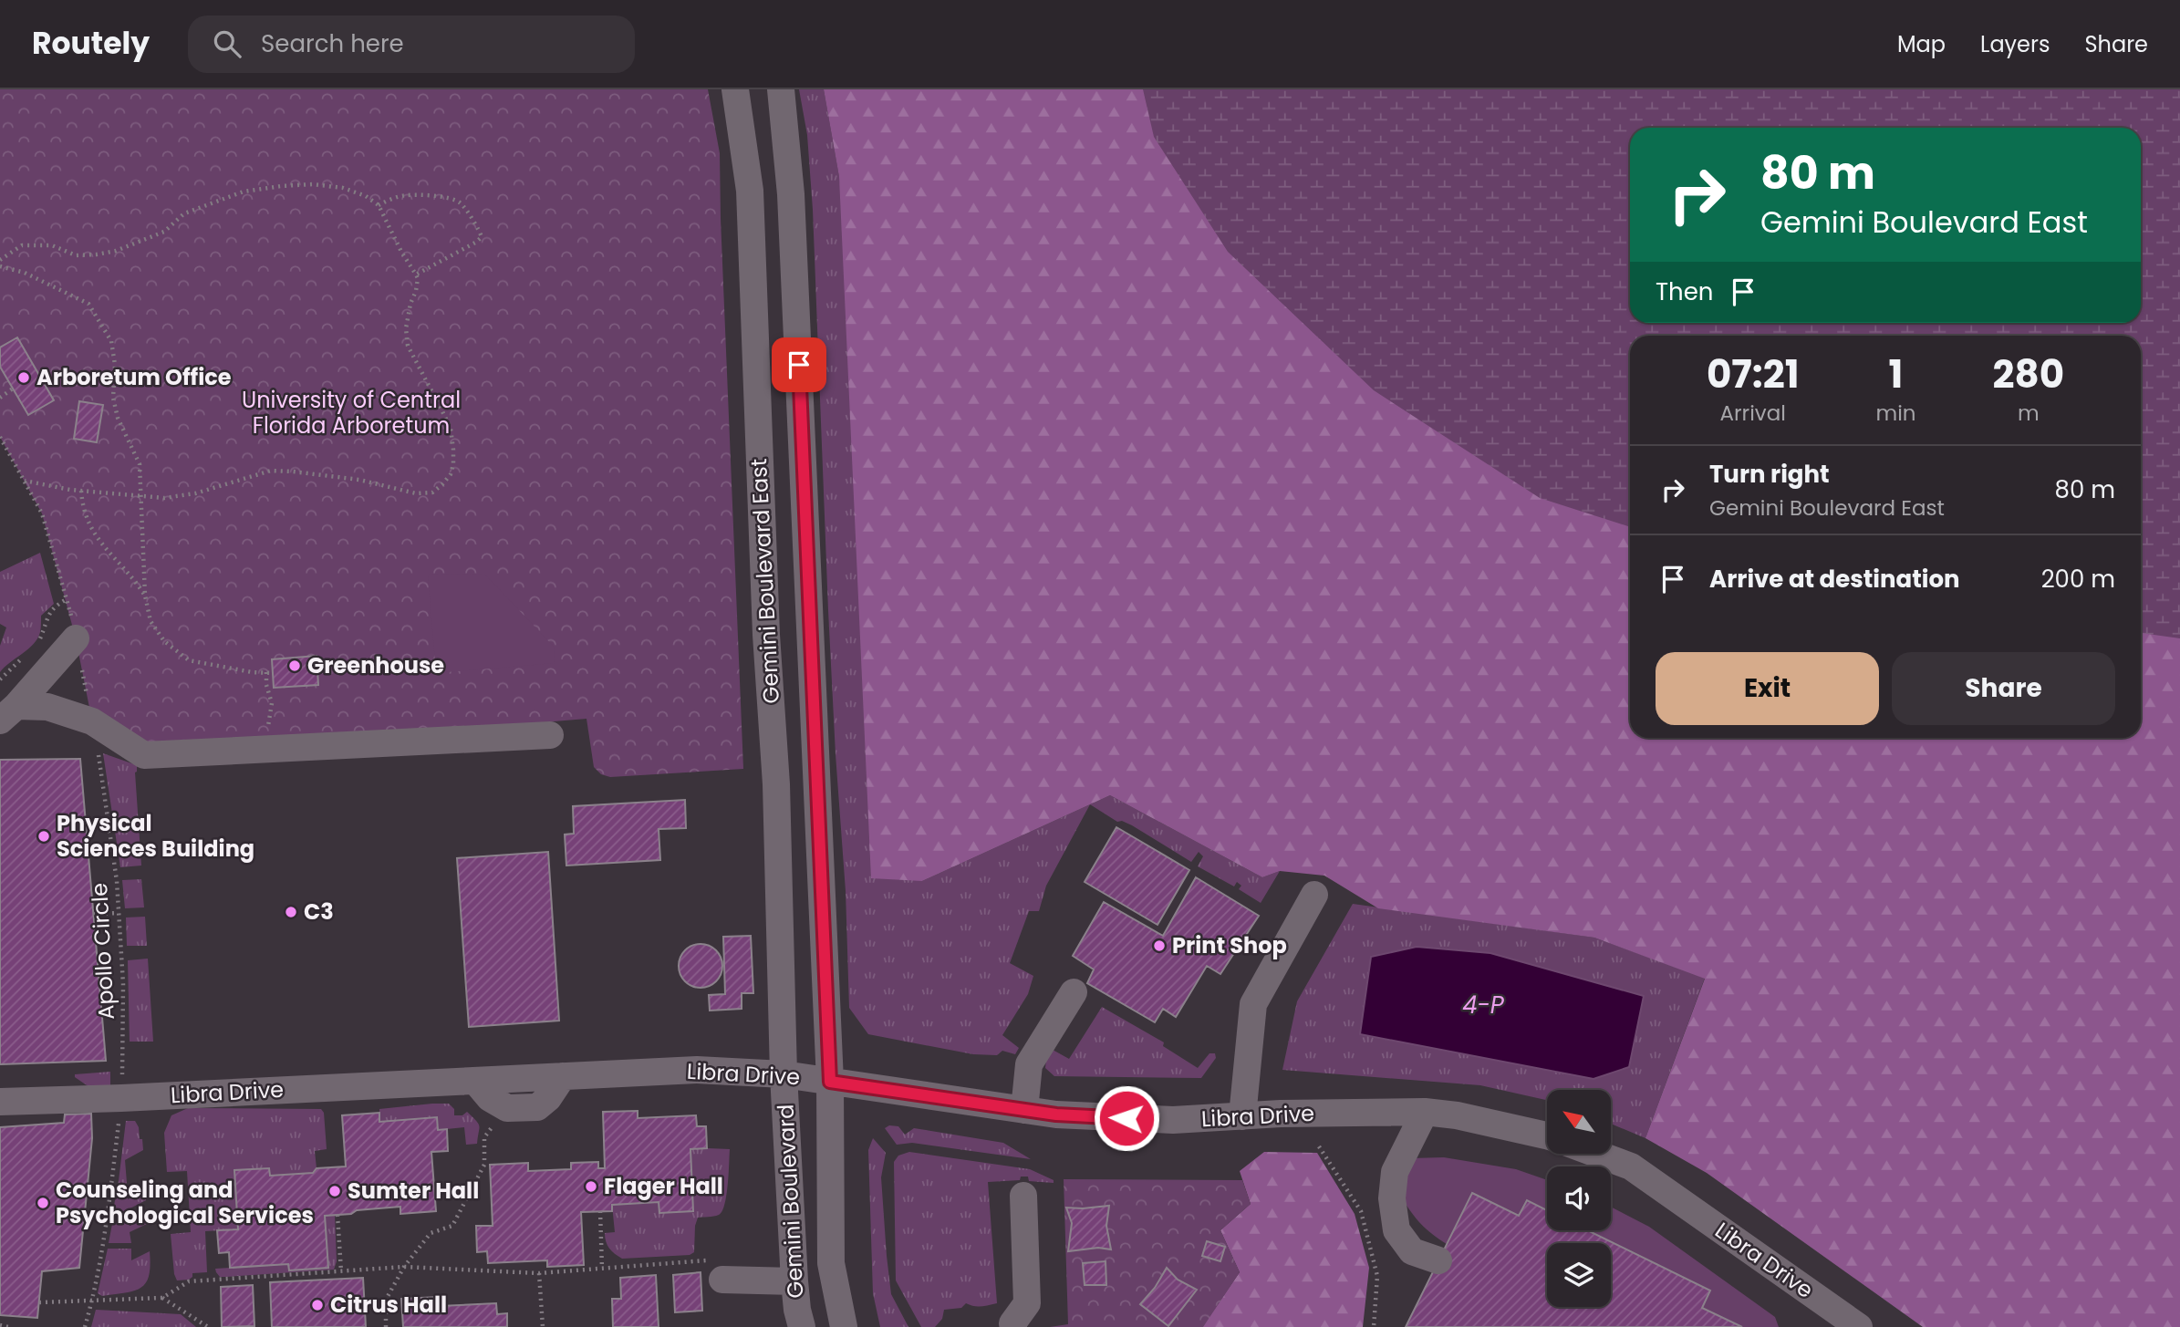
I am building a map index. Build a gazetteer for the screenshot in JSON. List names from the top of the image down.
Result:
{
  "streets": {
    "street": ["Gemini Boulevard East", "Libra Drive", "Gemini Boulevard"],
    "path": ["Apollo Circle"]
  },
  "crossings": [
    ["Gemini Boulevard East", "Libra Drive"],
    ["Gemini Boulevard East", "Gemini Boulevard"],
    ["Apollo Circle", "Libra Drive"],
    ["Libra Drive", "Gemini Boulevard"]
  ],
  "water": ["4-P"],
  "parks": ["University of Central Florida Arboretum"],
  "places": [
    "Arboretum Office",
    "Greenhouse",
    "Physical Sciences Building",
    "C3",
    "Print Shop",
    "Flager Hall",
    "Sumter Hall",
    "Counseling and Psychological Services",
    "Citrus Hall"
  ],
  "north": "top left",
  "page": {
    "header": "Routely",
    "search": "Search here",
    "nav": ["Map", "Layers", "Share"],
    "turn": ["80 m", "Gemini Boulevard East"],
    "then": "Then",
    "eta": [
      "07:21",
      "Arrival",
      "1",
      "min",
      "280",
      "m"
    ],
    "list": [
      {
        "name": "Turn right",
        "note": "Gemini Boulevard East",
        "value": "80 m"
      },
      {
        "name": "Arrive at destination",
        "value": "200 m"
      }
    ],
    "buttons": ["Exit", "Share"]
  }
}
